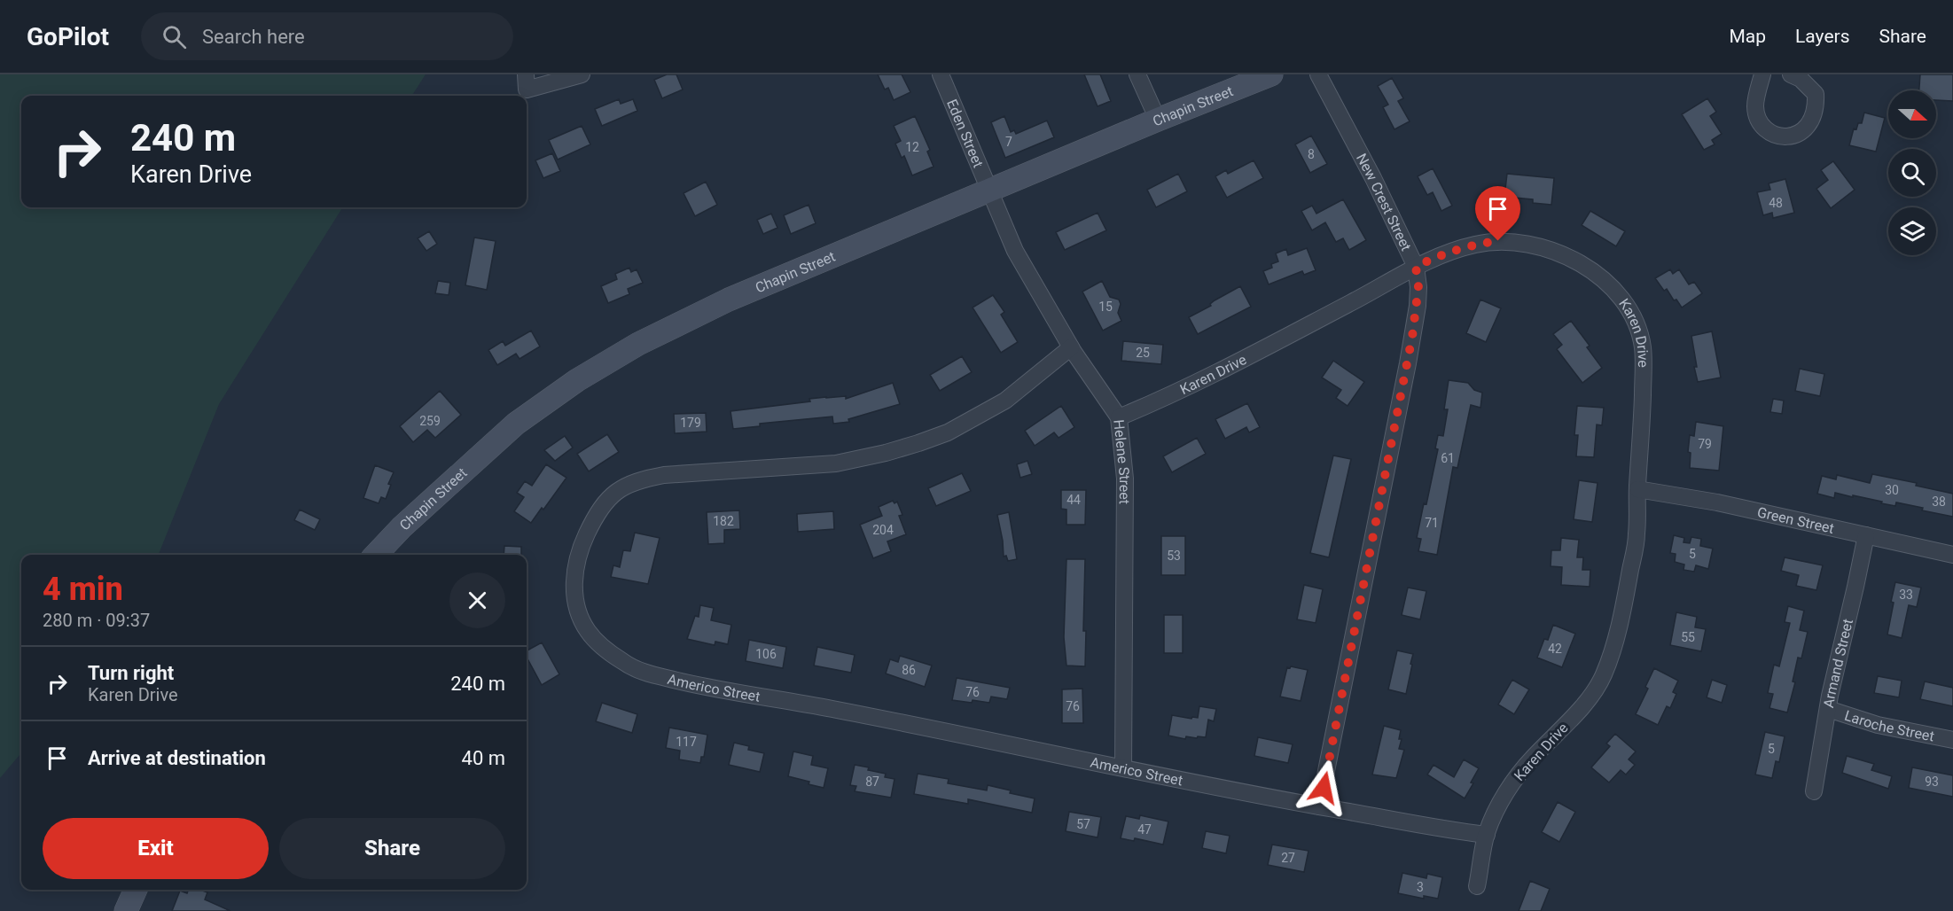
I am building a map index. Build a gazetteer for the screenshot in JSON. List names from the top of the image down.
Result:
{
  "streets": {
    "main road": ["Chapin Street"],
    "street": [
      "Eden Street",
      "New Crest Street",
      "Karen Drive",
      "Helene Street",
      "Green Street",
      "Armand Street",
      "Americo Street",
      "Laroche Street"
    ]
  },
  "crossings": [
    ["Chapin Street", "Eden Street"],
    ["Chapin Street", "Helene Street"],
    ["Eden Street", "Helene Street"],
    ["New Crest Street", "Karen Drive"],
    ["New Crest Street", "Americo Street"],
    ["Karen Drive", "Helene Street"],
    ["Karen Drive", "Green Street"],
    ["Karen Drive", "Americo Street"],
    ["Helene Street", "Americo Street"],
    ["Green Street", "Armand Street"],
    ["Armand Street", "Laroche Street"]
  ],
  "house_numbers": [
    "7",
    "12",
    "8",
    "48",
    "15",
    "25",
    "259",
    "179",
    "79",
    "61",
    "30",
    "44",
    "38",
    "182",
    "71",
    "204",
    "5",
    "53",
    "33",
    "55",
    "42",
    "106",
    "86",
    "76",
    "76",
    "117",
    "5",
    "87",
    "93",
    "57",
    "47",
    "27",
    "3"
  ],
  "north": "right",
  "page": {
    "header": "GoPilot",
    "search": "Search here",
    "nav": ["Map", "Layers", "Share"],
    "turn": ["240 m", "Karen Drive"],
    "heading": ["4 min", "280 m · 09:37"],
    "list": [
      {
        "name": "Turn right",
        "note": "Karen Drive",
        "value": "240 m"
      },
      {
        "name": "Arrive at destination",
        "value": "40 m"
      }
    ],
    "buttons": ["Exit", "Share"]
  }
}
